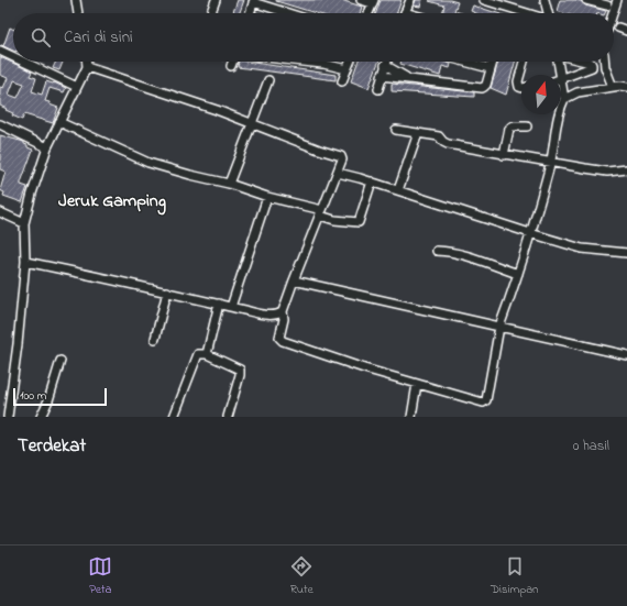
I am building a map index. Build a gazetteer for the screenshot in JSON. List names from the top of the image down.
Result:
{
  "districts": ["Jeruk Gamping"],
  "scale_bar": "100 m",
  "north": "top",
  "page": {
    "search": "Cari di sini",
    "scale": "100 m",
    "heading": ["Terdekat", "0 hasil"],
    "nav": ["Peta", "Rute", "Disimpan"]
  }
}
